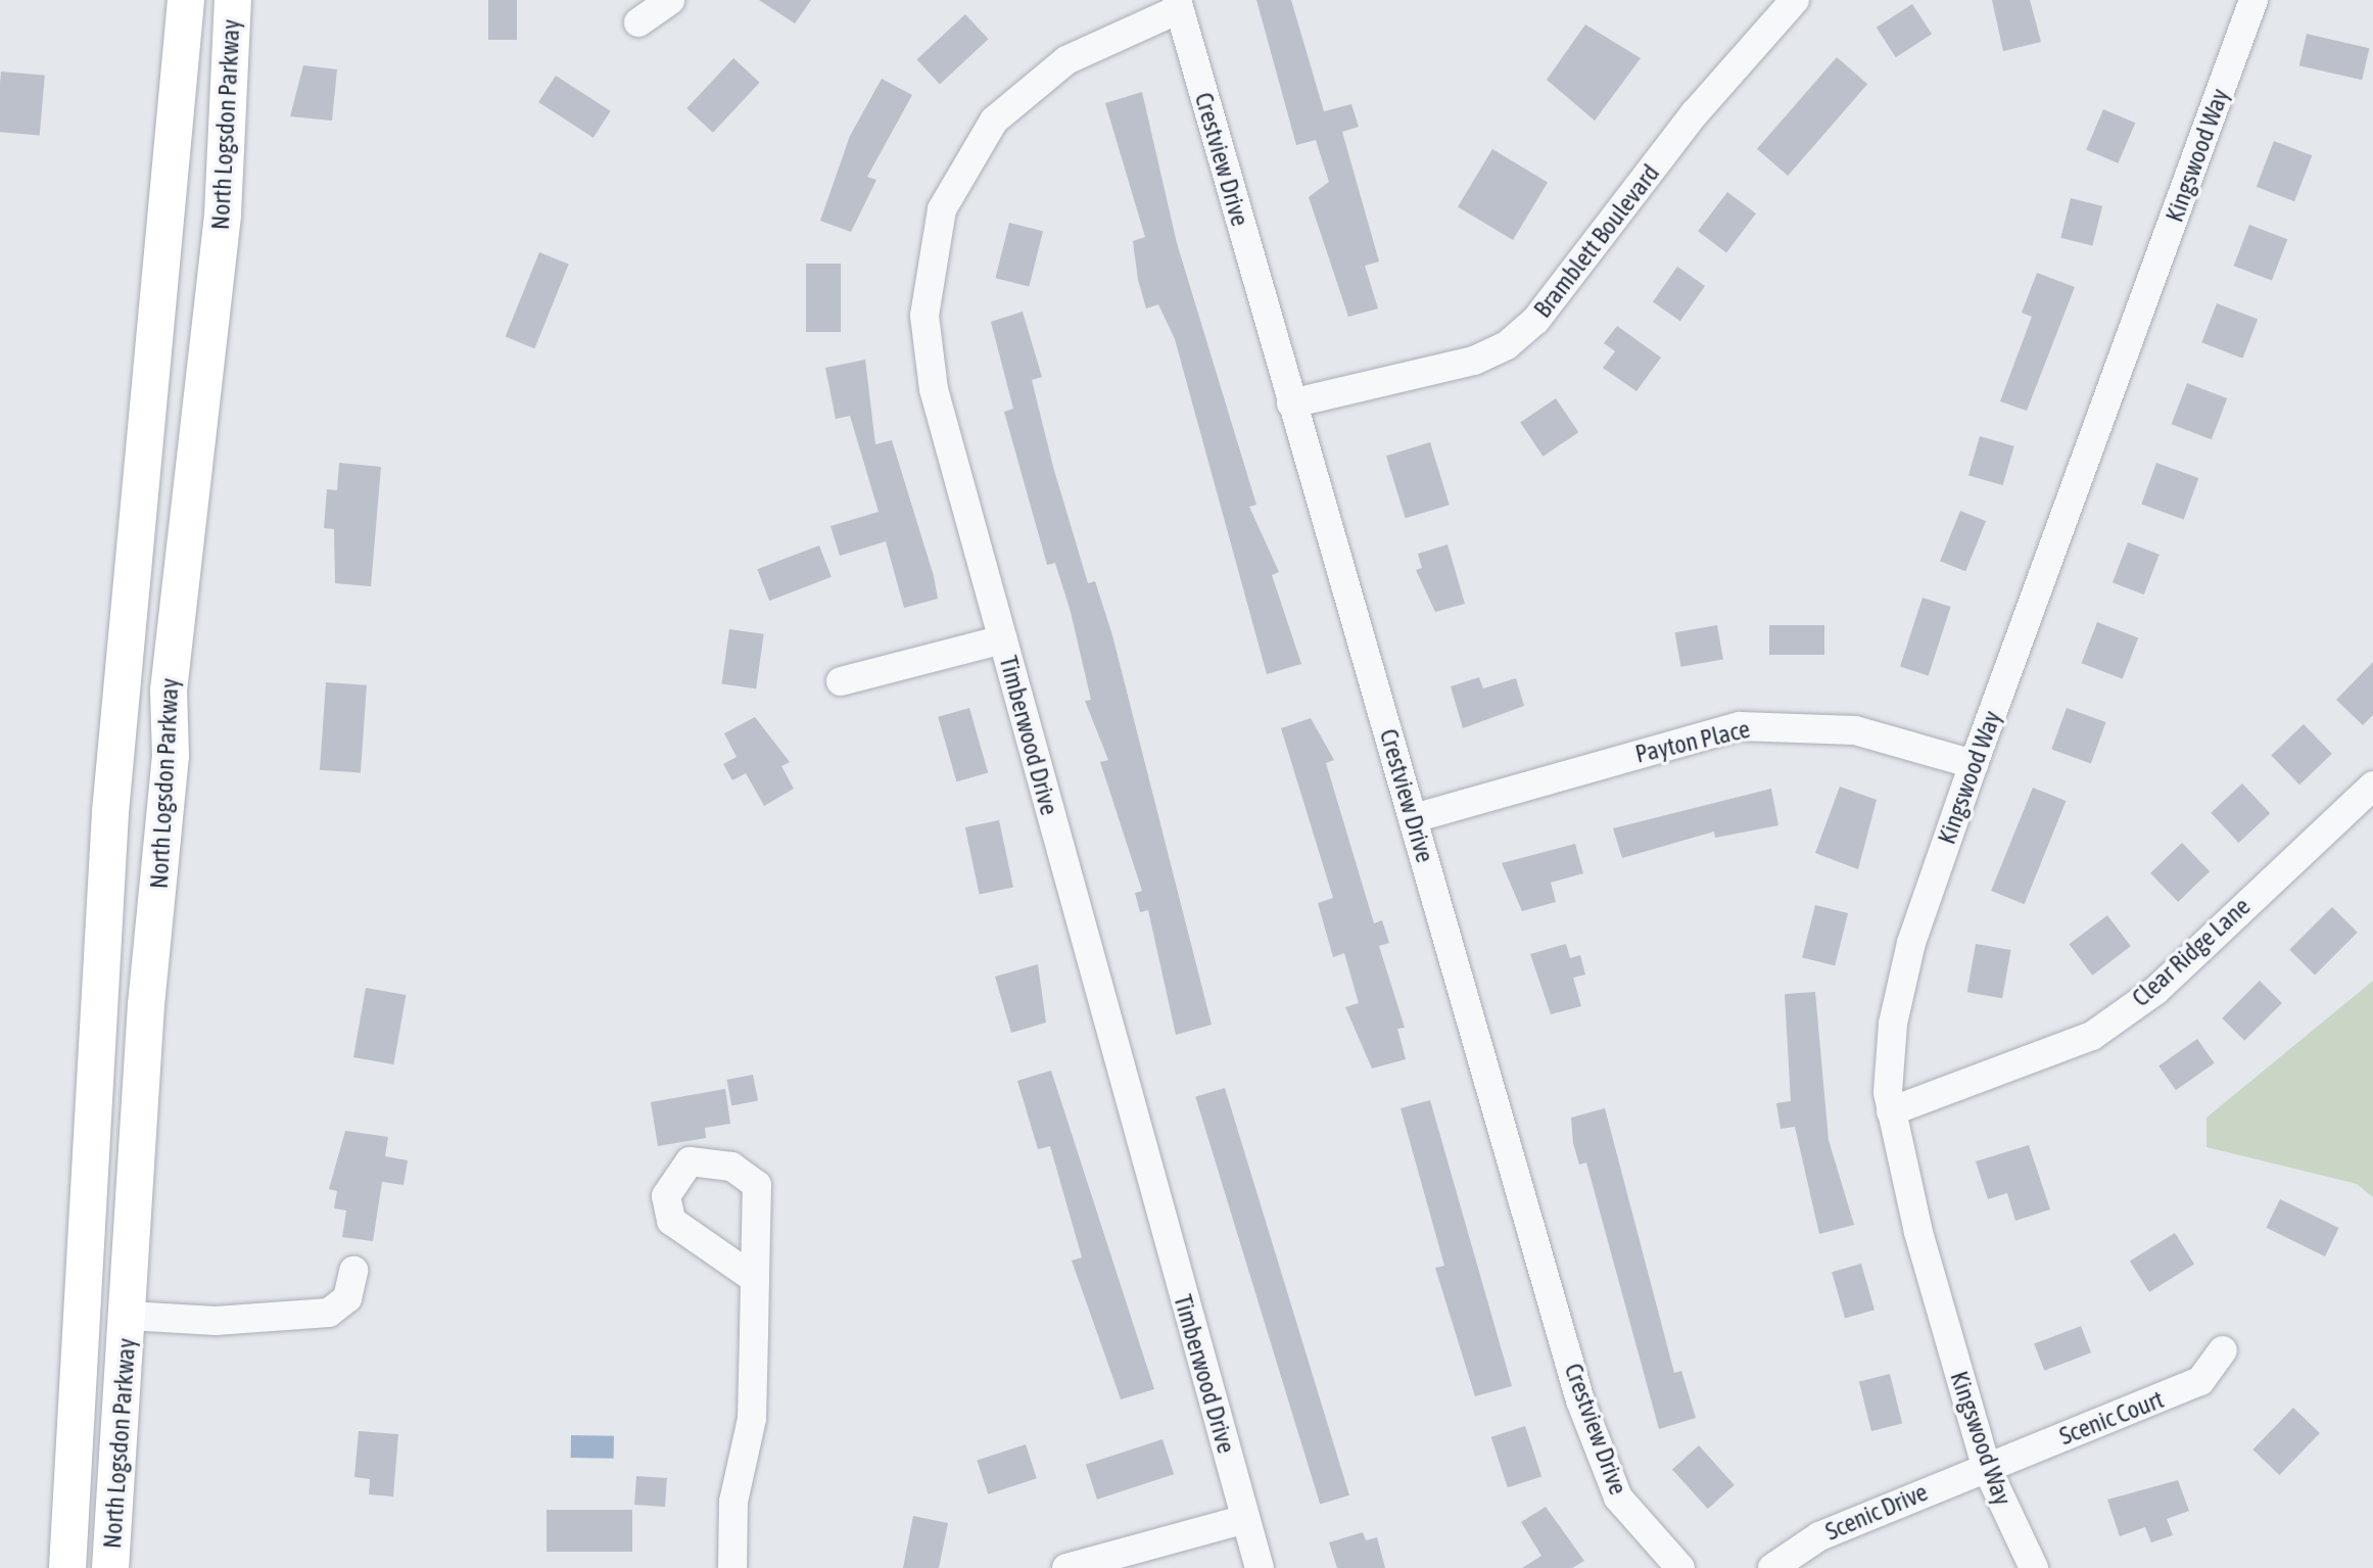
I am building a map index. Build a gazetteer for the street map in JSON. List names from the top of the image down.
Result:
{
  "streets": {
    "main road": ["North Logsdon Parkway"],
    "street": [
      "Kingswood Way",
      "Crestview Drive",
      "Bramblett Boulevard",
      "Timberwood Drive",
      "Payton Place",
      "Clear Ridge Lane",
      "Scenic Court",
      "Scenic Drive"
    ]
  },
  "crossings": [
    ["Kingswood Way", "Payton Place"],
    ["Kingswood Way", "Clear Ridge Lane"],
    ["Kingswood Way", "Scenic Court"],
    ["Kingswood Way", "Scenic Drive"],
    ["Crestview Drive", "Bramblett Boulevard"],
    ["Crestview Drive", "Timberwood Drive"],
    ["Crestview Drive", "Payton Place"],
    ["Scenic Court", "Scenic Drive"]
  ]
}
